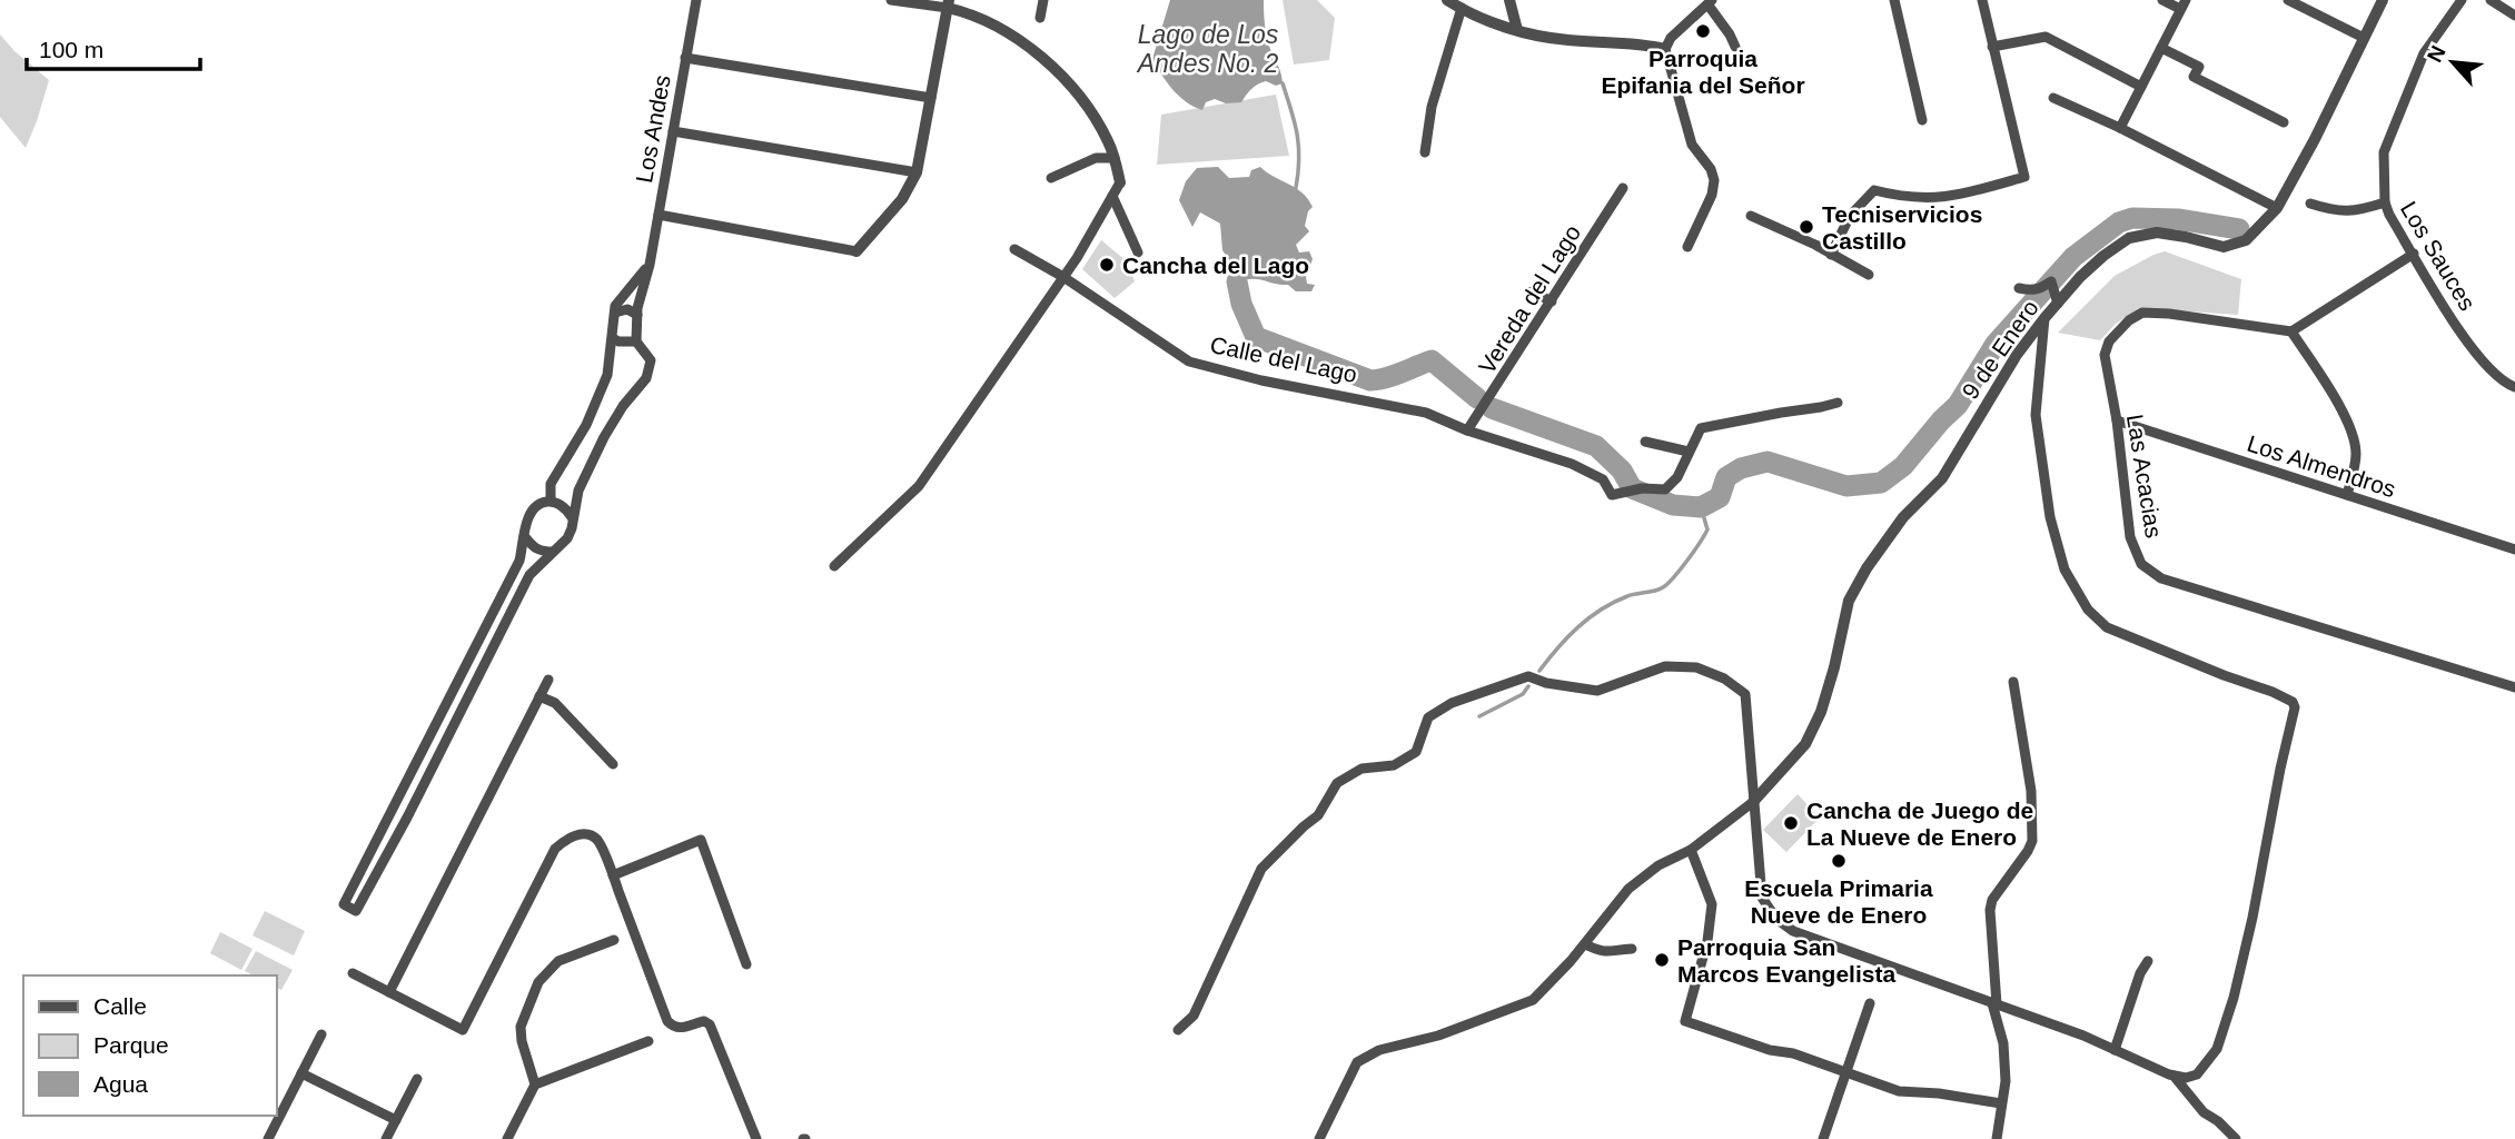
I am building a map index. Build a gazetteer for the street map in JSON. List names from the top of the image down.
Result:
{
  "streets": {
    "street": [
      "Los Andes",
      "Los Sauces",
      "Vereda del Lago",
      "9 de Enero",
      "Calle del Lago",
      "Los Almendros",
      "Las Acacias"
    ]
  },
  "crossings": [
    ["Vereda del Lago", "Calle del Lago"],
    ["Los Almendros", "Las Acacias"]
  ],
  "water": ["Lago de Los Andes No. 2"],
  "places": [
    "Parroquia Epifania del Señor",
    "Tecniservicios Castillo",
    "Cancha del Lago",
    "Cancha de Juego de La Nueve de Enero",
    "Escuela Primaria Nueve de Enero",
    "Parroquia San Marcos Evangelista"
  ],
  "legend": ["Calle", "Parque", "Agua"],
  "scale_bar": "100 m",
  "north": "top left"
}
